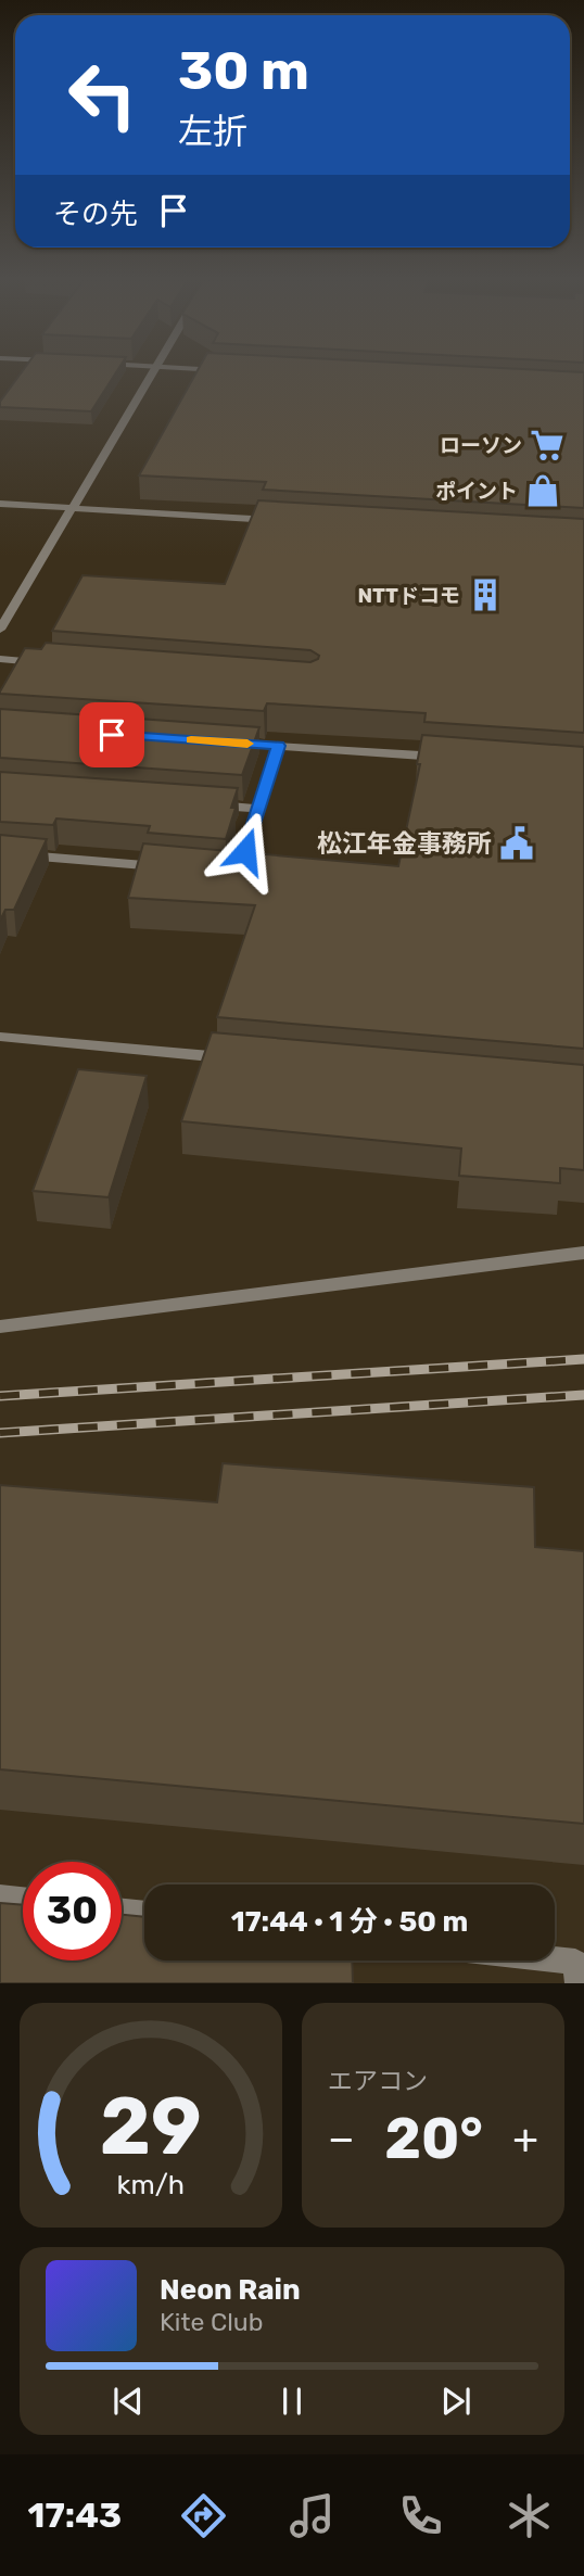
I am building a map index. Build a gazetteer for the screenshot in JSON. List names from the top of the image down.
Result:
{
  "places": {
    "supermarket": ["ローソン"],
    "shop": ["ポイント"],
    "building": ["NTTドコモ"],
    "public building": ["松江年金事務所"]
  },
  "page": {
    "turn": ["30 m", "左折"],
    "then": "その先",
    "limit": "30",
    "trip": "17:44 · 1 分 · 50 m",
    "tile": "エアコン",
    "heat": ["−", "20°", "+"],
    "song": ["Neon Rain", "Kite Club"],
    "tabs": "17:43",
    "gauge": ["29", "km/h"]
  }
}
